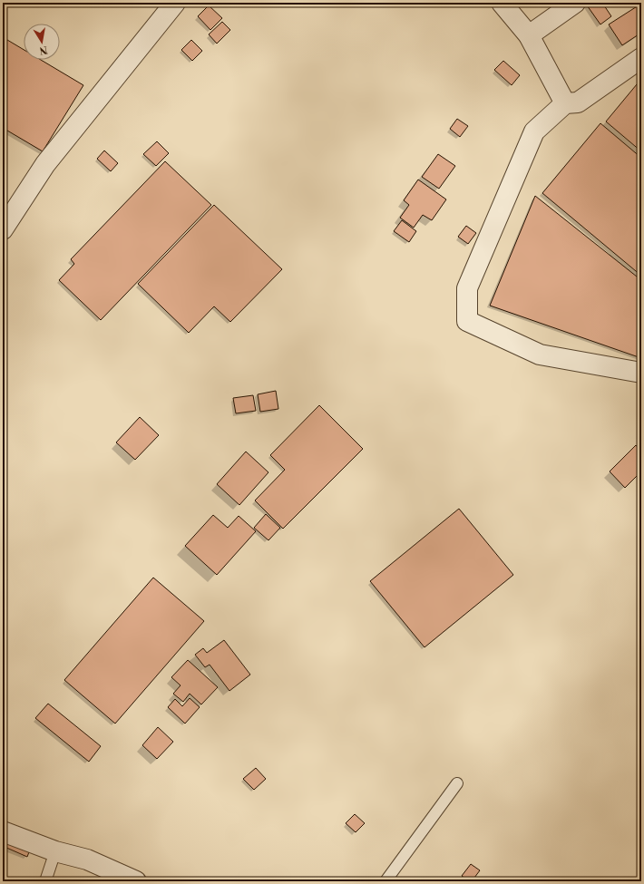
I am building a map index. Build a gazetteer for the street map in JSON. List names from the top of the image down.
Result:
{
  "north": "bottom"
}
